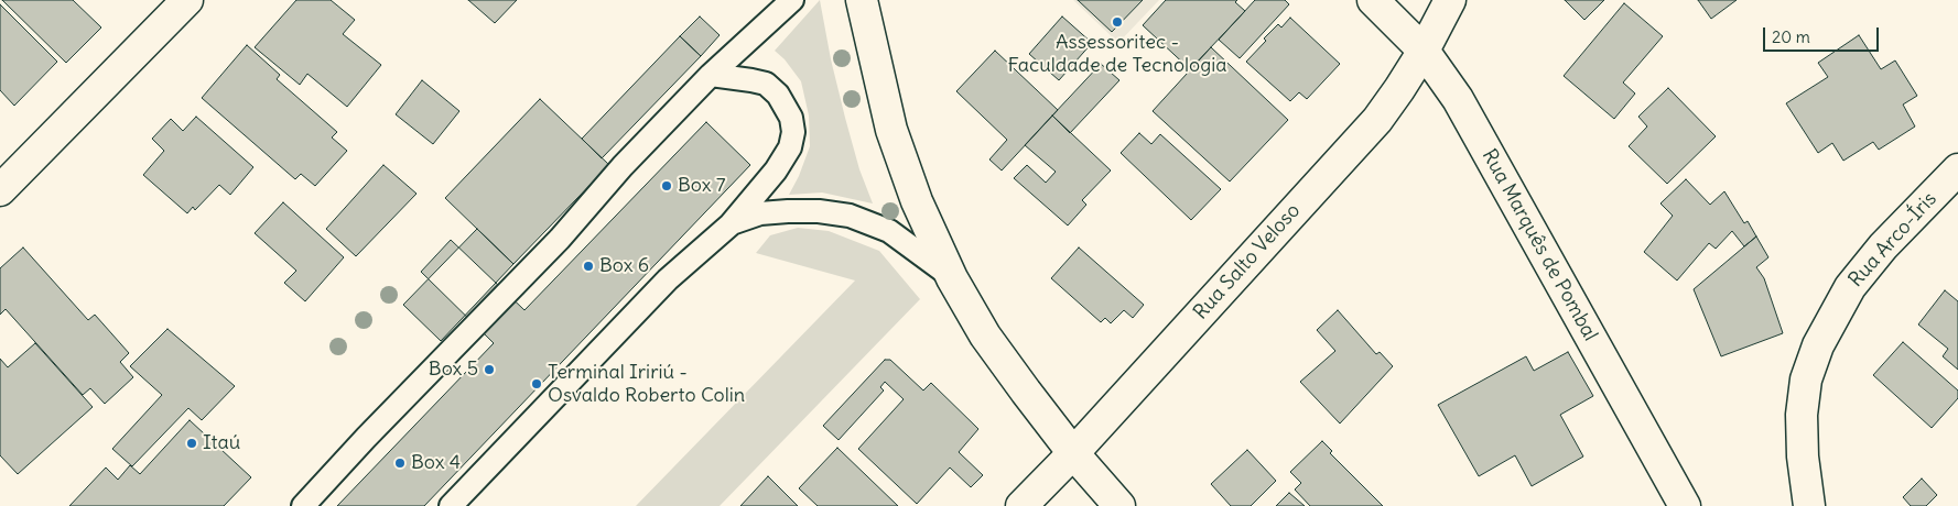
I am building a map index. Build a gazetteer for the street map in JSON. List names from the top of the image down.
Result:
{
  "streets": {
    "street": ["Rua Arco-Íris", "Rua Marquês de Pombal", "Rua Salto Veloso"]
  },
  "crossings": [
    ["Rua Marquês de Pombal", "Rua Salto Veloso"]
  ],
  "places": [
    "Assessoritec - Faculdade de Tecnologia",
    "Box 7",
    "Box 6",
    "Box 5",
    "Terminal Iririú - Osvaldo Roberto Colin",
    "Itaú",
    "Box 4"
  ],
  "scale_bar": "20 m"
}
